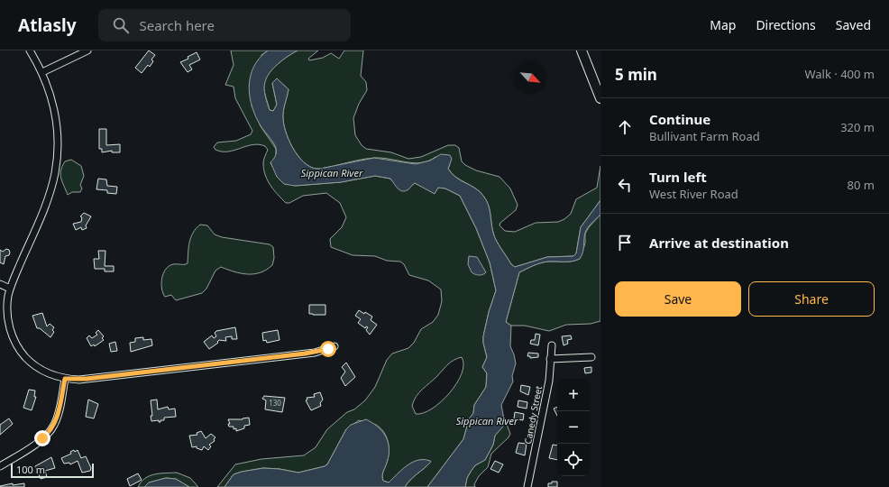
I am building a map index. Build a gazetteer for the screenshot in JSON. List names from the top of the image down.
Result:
{
  "streets": {
    "street": ["Canedy Street"]
  },
  "water": ["Sippican River"],
  "house_numbers": ["130"],
  "scale_bar": "100 m",
  "north": "bottom right",
  "page": {
    "header": "Atlasly",
    "search": "Search here",
    "nav": ["Map", "Directions", "Saved"],
    "heading": ["5 min", "Walk · 400 m"],
    "list": [
      ["Continue", "Bullivant Farm Road", "320 m"],
      ["Turn left", "West River Road", "80 m"],
      "Arrive at destination"
    ],
    "buttons": ["Save", "Share"],
    "map_buttons": ["+", "−"],
    "scale": "100 m"
  }
}
